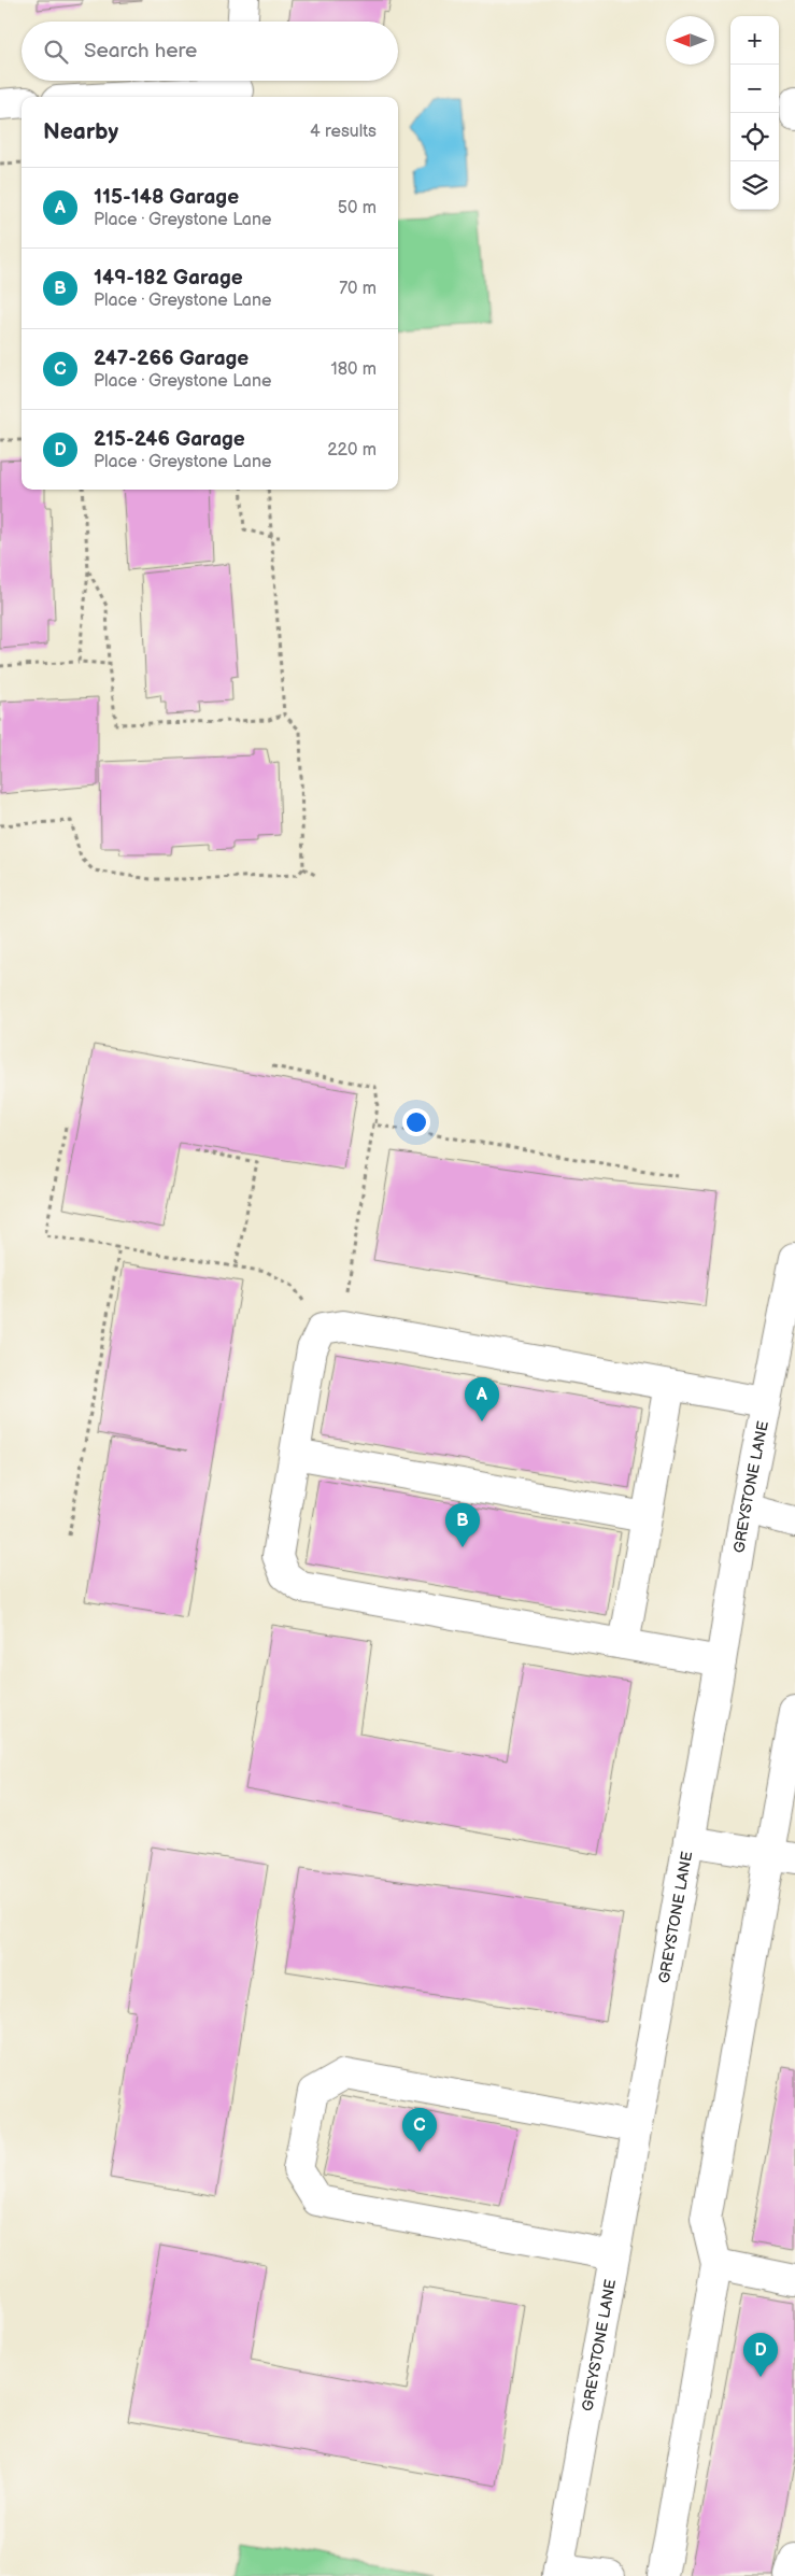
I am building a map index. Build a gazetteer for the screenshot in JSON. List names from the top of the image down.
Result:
{
  "streets": {
    "street": ["GREYSTONE LANE"]
  },
  "north": "left",
  "page": {
    "map_buttons": ["+", "−"],
    "search": "Search here",
    "heading": ["Nearby", "4 results"],
    "list": [
      {
        "mark": "A",
        "name": "115-148 Garage",
        "note": "Place · Greystone Lane",
        "value": "50 m"
      },
      {
        "mark": "B",
        "name": "149-182 Garage",
        "note": "Place · Greystone Lane",
        "value": "70 m"
      },
      {
        "mark": "C",
        "name": "247-266 Garage",
        "note": "Place · Greystone Lane",
        "value": "180 m"
      },
      {
        "mark": "D",
        "name": "215-246 Garage",
        "note": "Place · Greystone Lane",
        "value": "220 m"
      }
    ],
    "pins": [
      "A",
      "B",
      "C",
      "D"
    ]
  }
}
